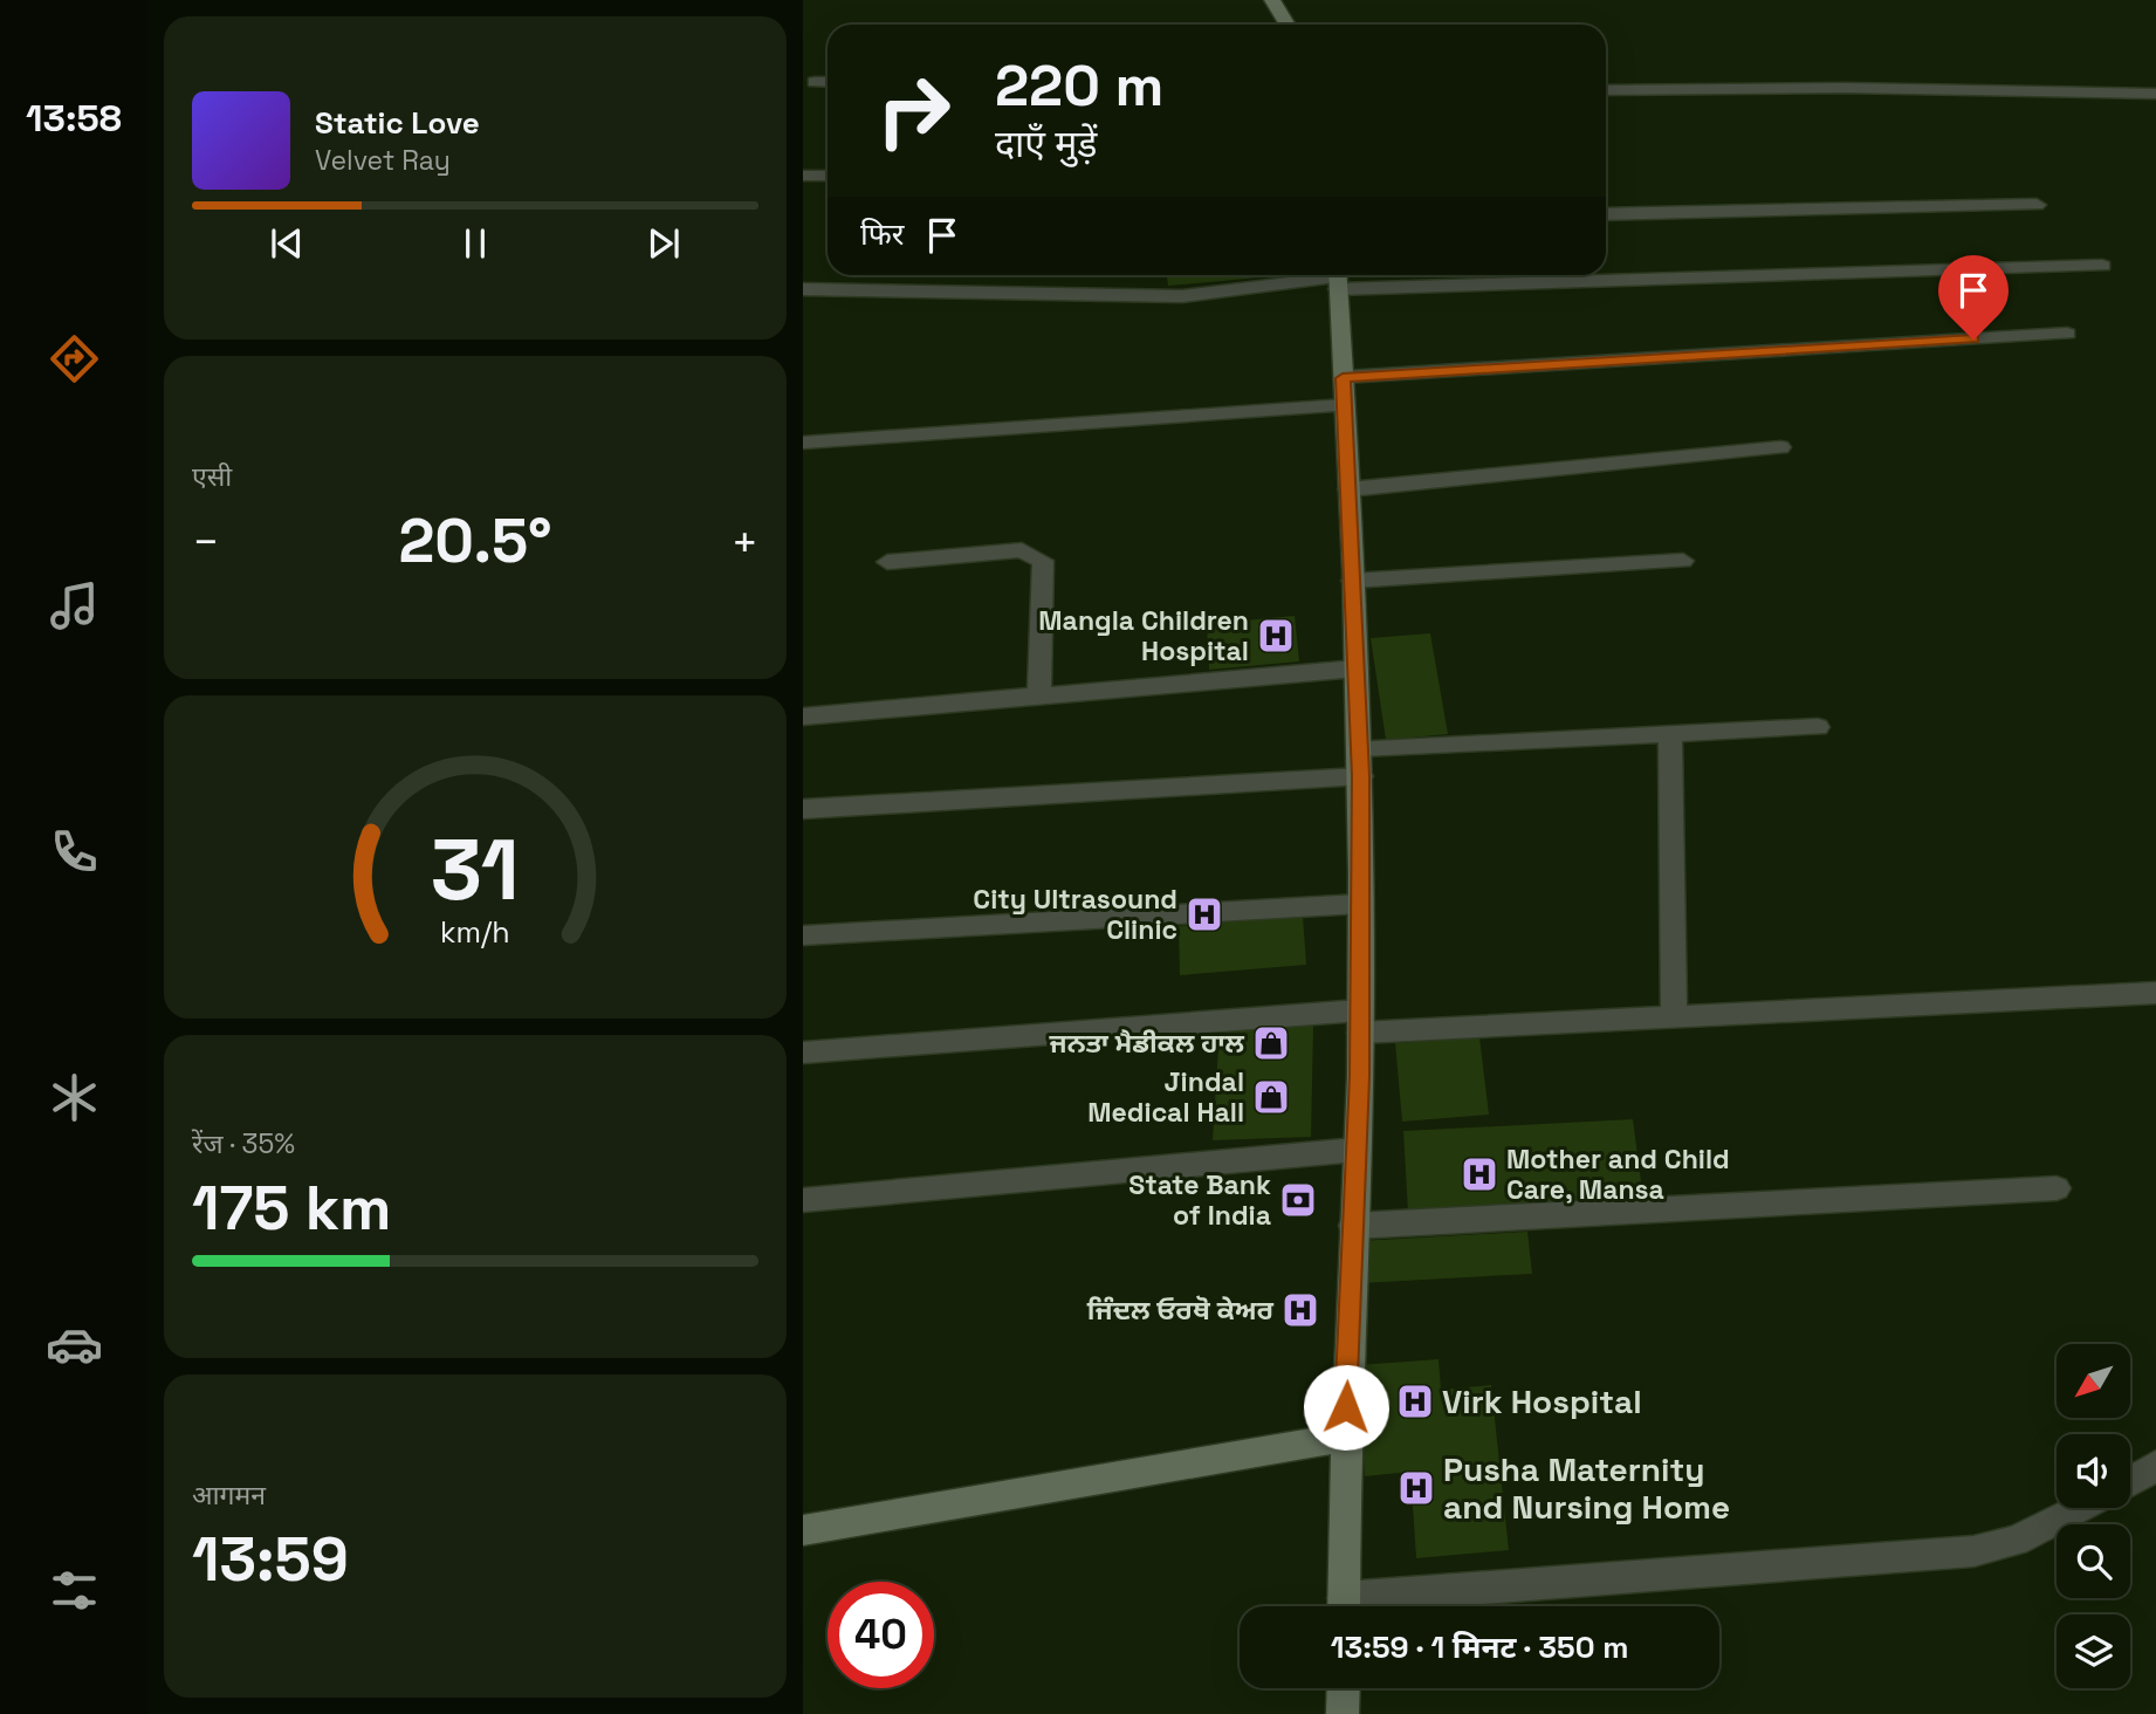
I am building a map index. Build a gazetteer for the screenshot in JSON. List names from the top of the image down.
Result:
{
  "places": {
    "hospital": [
      "Mangla Children Hospital",
      "City Ultrasound Clinic",
      "Mother and Child Care, Mansa",
      "ਜਿੰਦਲ ਓਰਥੋ ਕੇਅਰ",
      "Virk Hospital",
      "Pusha Maternity and Nursing Home"
    ],
    "shop": ["ਜਨਤਾ ਮੈਡੀਕਲ ਹਾਲ", "Jindal Medical Hall"],
    "bank": ["State Bank of India"]
  },
  "north": "bottom left",
  "page": {
    "tabs": "13:58",
    "turn": ["220 m", "दाएँ मुड़ें"],
    "song": ["Static Love", "Velvet Ray"],
    "then": "फिर",
    "tile": [
      "एसी",
      ["रेंज · 35%", "175 km"],
      ["आगमन", "13:59"]
    ],
    "heat": ["−", "20.5°", "+"],
    "limit": "40",
    "trip": "13:59 · 1 मिनट · 350 m",
    "gauge": ["31", "km/h"]
  }
}
